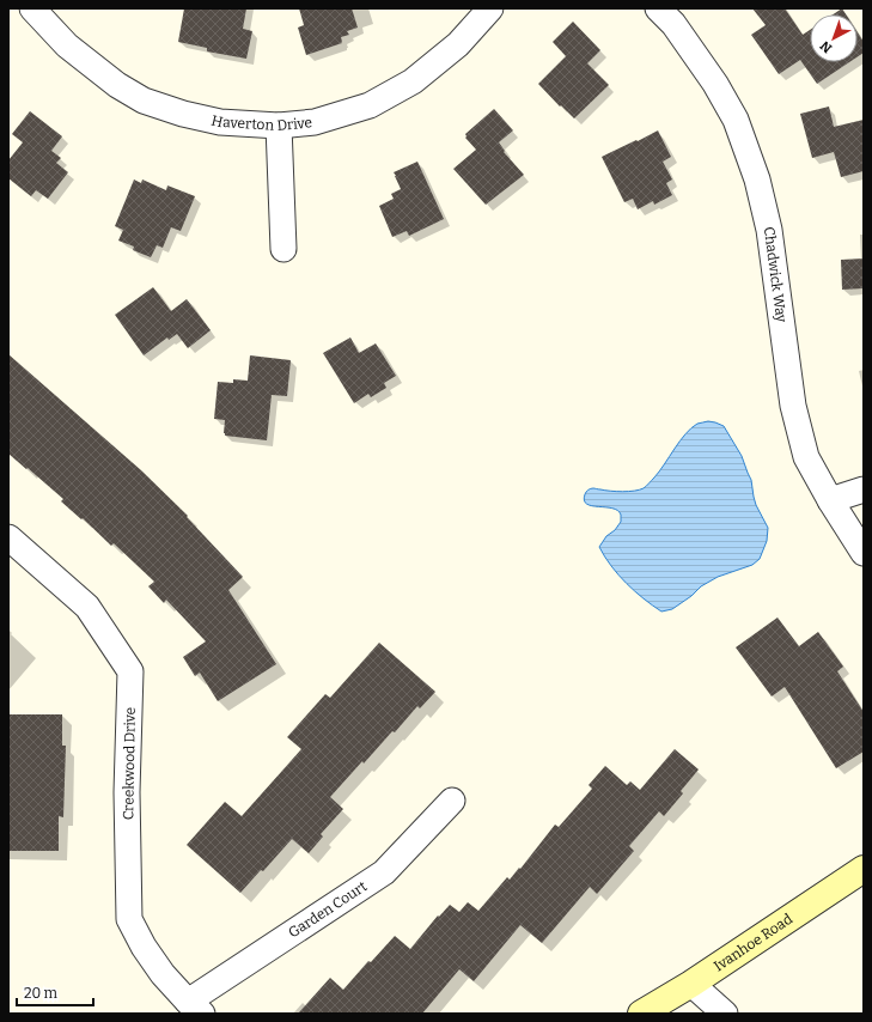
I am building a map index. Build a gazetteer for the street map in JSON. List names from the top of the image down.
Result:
{
  "streets": {
    "main road": ["Ivanhoe Road"],
    "street": [
      "Haverton Drive",
      "Chadwick Way",
      "Creekwood Drive",
      "Garden Court"
    ]
  },
  "crossings": [
    ["Creekwood Drive", "Garden Court"]
  ],
  "scale_bar": "20 m",
  "north": "bottom left"
}
